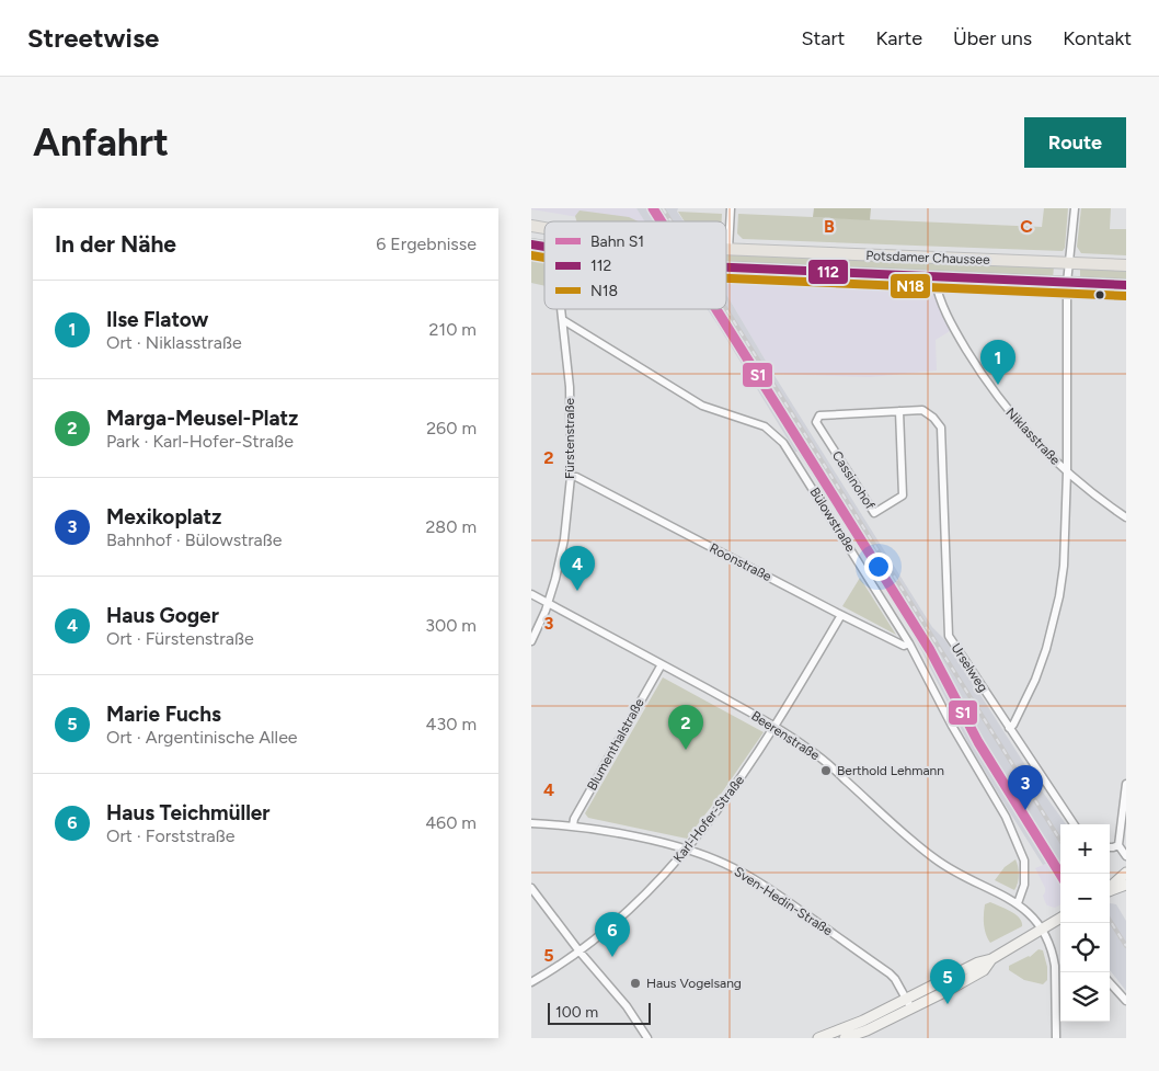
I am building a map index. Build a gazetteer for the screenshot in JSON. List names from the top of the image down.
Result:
{
  "streets": {
    "main road": ["Potsdamer Chaussee"],
    "street": [
      "Niklasstraße",
      "Fürstenstraße",
      "Cassinohof",
      "Bülowstraße",
      "Roonstraße",
      "Urselweg",
      "Beerenstraße",
      "Blumenthalstraße",
      "Karl-Hofer-Straße",
      "Sven-Hedin-Straße"
    ]
  },
  "crossings": [
    ["Potsdamer Chaussee", "Niklasstraße"],
    ["Fürstenstraße", "Bülowstraße"],
    ["Fürstenstraße", "Roonstraße"],
    ["Fürstenstraße", "Beerenstraße"],
    ["Cassinohof", "Urselweg"],
    ["Bülowstraße", "Roonstraße"],
    ["Bülowstraße", "Beerenstraße"],
    ["Roonstraße", "Karl-Hofer-Straße"],
    ["Beerenstraße", "Blumenthalstraße"],
    ["Beerenstraße", "Karl-Hofer-Straße"],
    ["Blumenthalstraße", "Sven-Hedin-Straße"],
    ["Karl-Hofer-Straße", "Sven-Hedin-Straße"]
  ],
  "places": ["Berthold Lehmann", "Haus Vogelsang"],
  "lines": ["rail line S1", "transit line 112", "transit line N18"],
  "legend": ["Bahn S1", "112", "N18"],
  "scale_bar": "100 m",
  "page": {
    "header": "Streetwise",
    "nav": [
      "Start",
      "Karte",
      "Über uns",
      "Kontakt"
    ],
    "buttons": "Route",
    "title": "Anfahrt",
    "heading": ["In der Nähe", "6 Ergebnisse"],
    "list": [
      {
        "mark": "1",
        "name": "Ilse Flatow",
        "note": "Ort · Niklasstraße",
        "value": "210 m"
      },
      {
        "mark": "2",
        "name": "Marga-Meusel-Platz",
        "note": "Park · Karl-Hofer-Straße",
        "value": "260 m"
      },
      {
        "mark": "3",
        "name": "Mexikoplatz",
        "note": "Bahnhof · Bülowstraße",
        "value": "280 m"
      },
      {
        "mark": "4",
        "name": "Haus Goger",
        "note": "Ort · Fürstenstraße",
        "value": "300 m"
      },
      {
        "mark": "5",
        "name": "Marie Fuchs",
        "note": "Ort · Argentinische Allee",
        "value": "430 m"
      },
      {
        "mark": "6",
        "name": "Haus Teichmüller",
        "note": "Ort · Forststraße",
        "value": "460 m"
      }
    ],
    "pins": [
      "1",
      "4",
      "2",
      "3",
      "6",
      "5"
    ],
    "map_buttons": ["+", "−"],
    "scale": "100 m"
  },
  "grid": {
    "columns": ["B", "C"],
    "rows": [
      "2",
      "3",
      "4",
      "5"
    ]
  }
}
